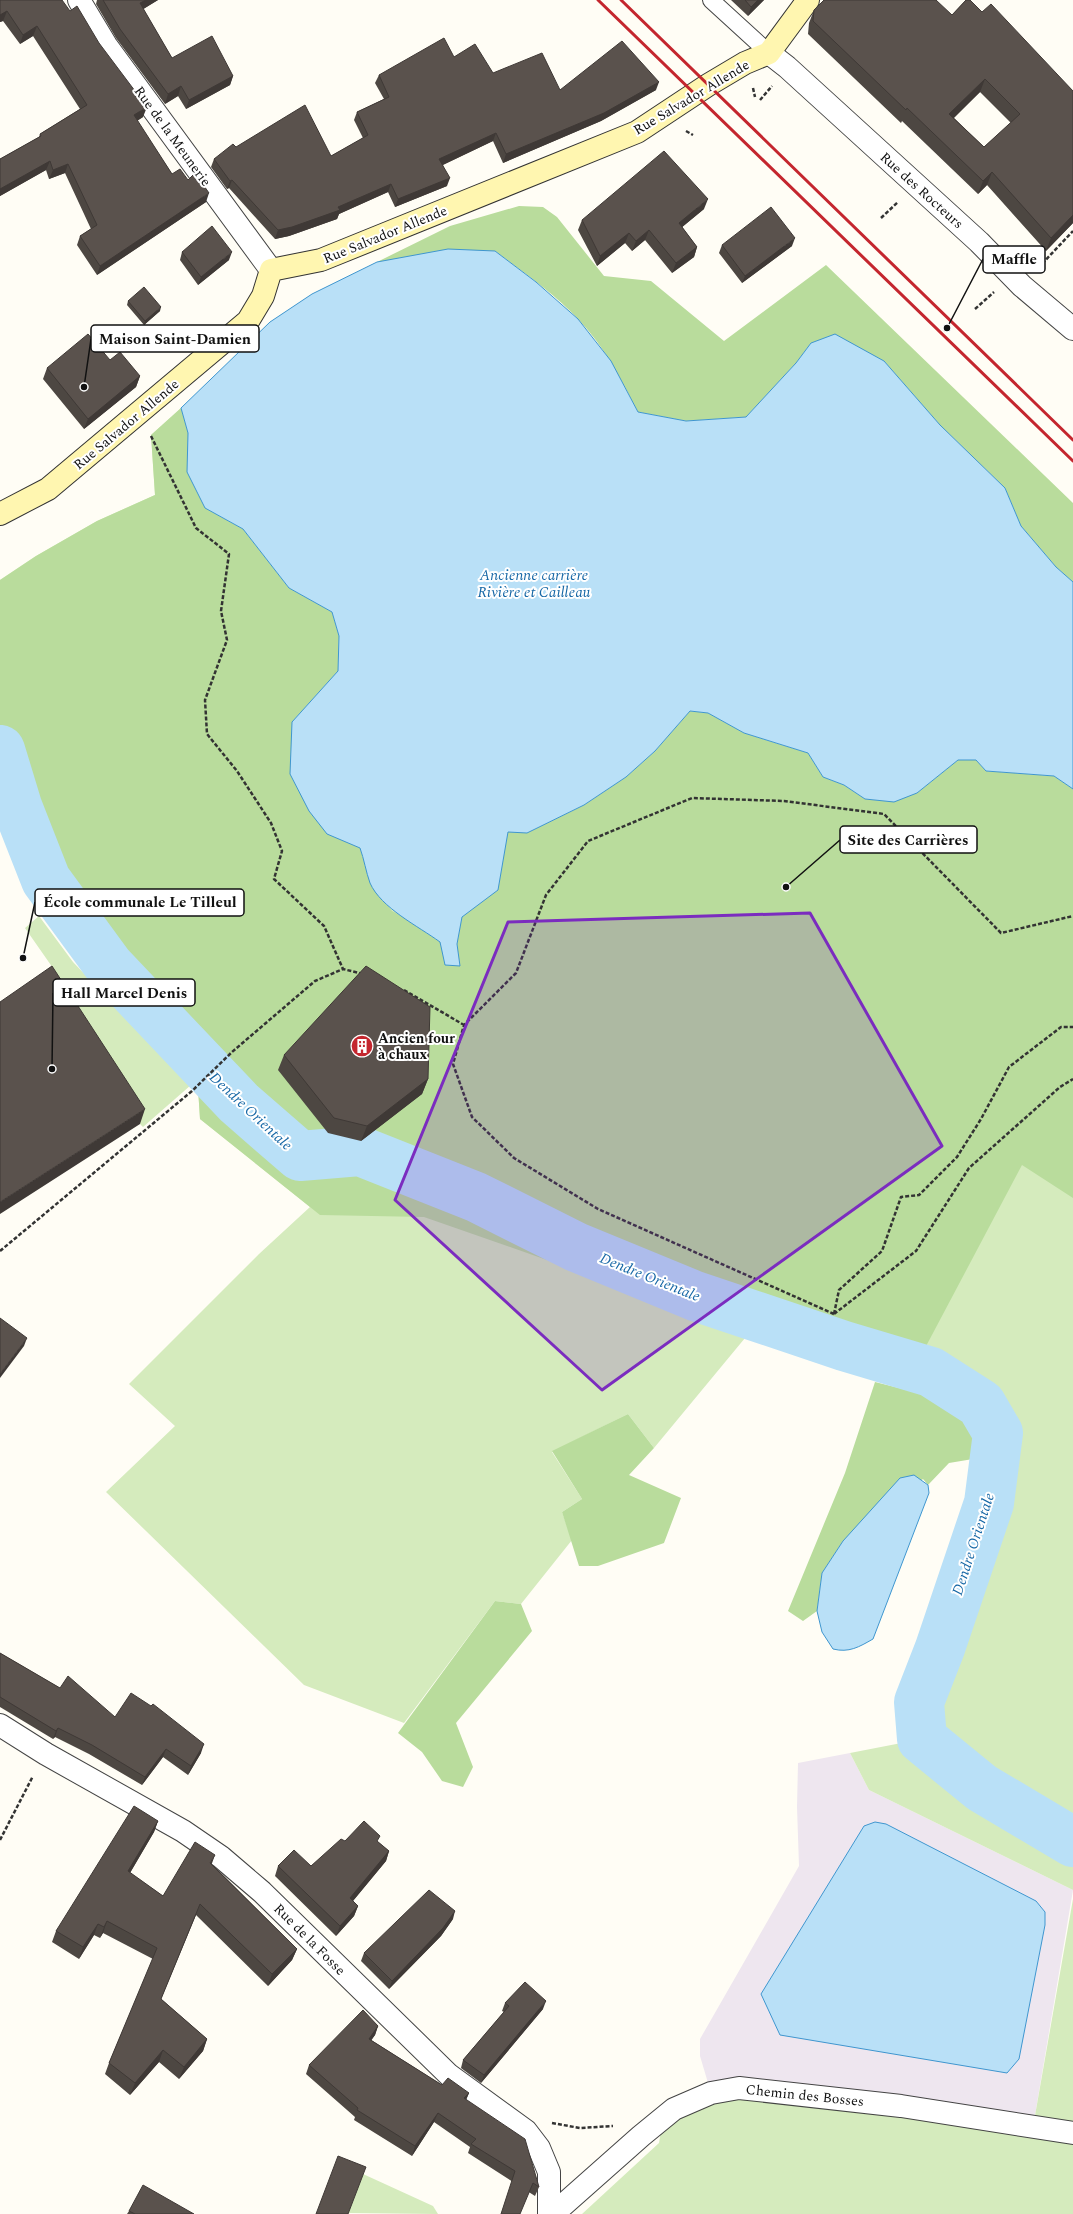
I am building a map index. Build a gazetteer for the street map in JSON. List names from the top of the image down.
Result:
{
  "streets": {
    "street": [
      "Rue Salvador Allende",
      "Rue de la Meunerie",
      "Rue des Rocteurs",
      "Rue de la Fosse",
      "Chemin des Bosses"
    ]
  },
  "crossings": [
    ["Rue Salvador Allende", "Rue de la Meunerie"],
    ["Rue Salvador Allende", "Rue des Rocteurs"]
  ],
  "water": ["Ancienne carrière Rivière et Cailleau", "Dendre Orientale"],
  "places": {
    "other": [
      "Maffle",
      "Maison Saint-Damien",
      "Site des Carrières",
      "École communale Le Tilleul",
      "Hall Marcel Denis"
    ],
    "building": ["Ancien four à chaux"]
  }
}
